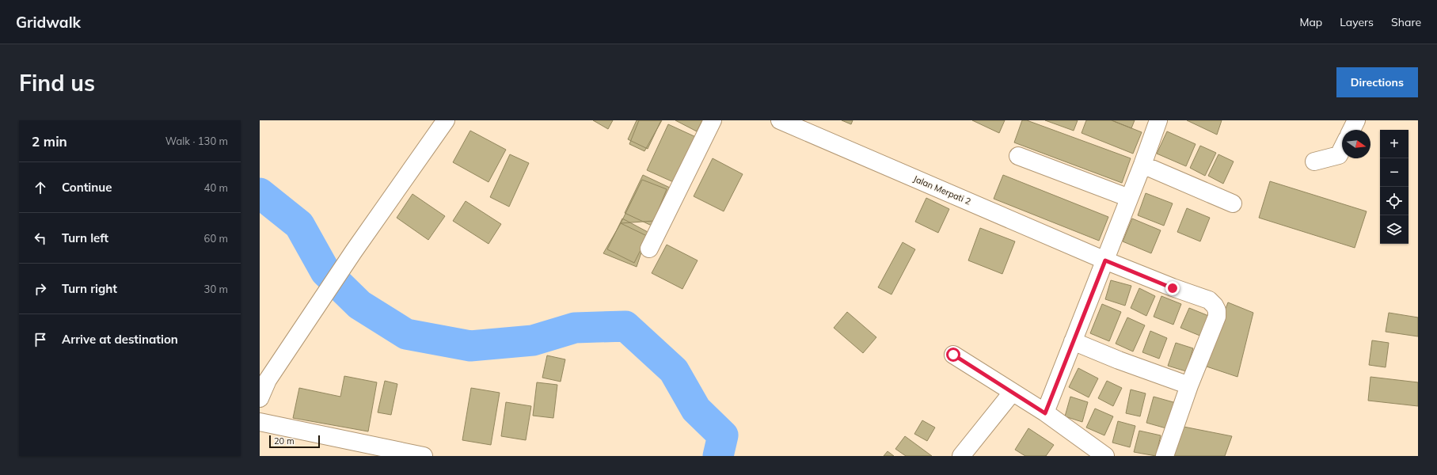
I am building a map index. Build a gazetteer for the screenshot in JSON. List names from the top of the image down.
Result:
{
  "streets": {
    "street": ["Jalan Merpati 2"]
  },
  "scale_bar": "20 m",
  "north": "right",
  "page": {
    "header": "Gridwalk",
    "nav": ["Map", "Layers", "Share"],
    "buttons": "Directions",
    "title": "Find us",
    "heading": ["2 min", "Walk · 130 m"],
    "map_buttons": ["+", "−"],
    "list": [
      ["Continue", "40 m"],
      ["Turn left", "60 m"],
      ["Turn right", "30 m"],
      "Arrive at destination"
    ],
    "scale": "20 m"
  }
}
